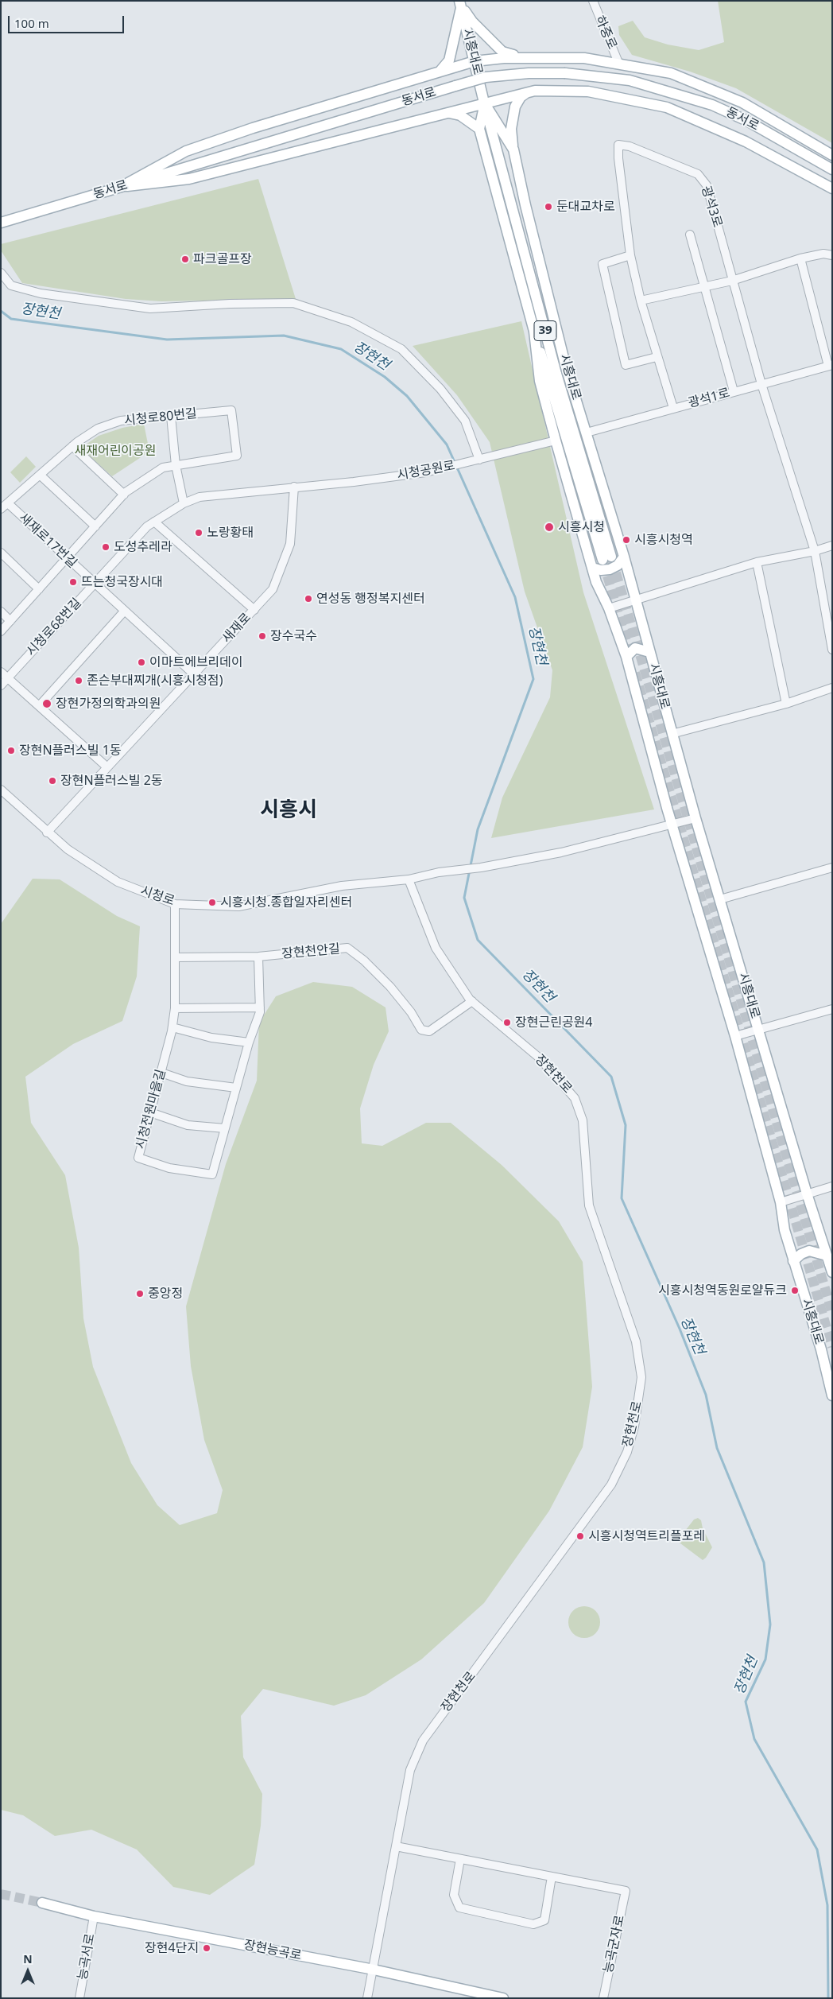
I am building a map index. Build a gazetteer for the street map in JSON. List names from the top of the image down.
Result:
{
  "streets": {
    "main road": [
      "시흥대로",
      "동서로",
      "39",
      "장현능곡로"
    ],
    "street": [
      "하중로",
      "광석3로",
      "광석1로",
      "시청로80번길",
      "시청공원로",
      "새재로17번길",
      "시청로68번길",
      "새재로",
      "시청로",
      "장현천안길",
      "장현천로",
      "시청전원마을길",
      "능곡군자로",
      "능곡서로"
    ]
  },
  "crossings": [
    ["시흥대로", "광석1로"],
    ["시흥대로", "시청공원로"],
    ["시흥대로", "시청로"],
    ["광석3로", "광석1로"],
    ["시청로80번길", "새재로17번길"],
    ["시청공원로", "시청로68번길"],
    ["시청공원로", "새재로"],
    ["새재로17번길", "시청로68번길"],
    ["새재로17번길", "새재로"],
    ["시청로68번길", "새재로"],
    ["새재로", "시청로"],
    ["시청로", "장현천로"],
    ["시청로", "시청전원마을길"],
    ["장현천안길", "장현천로"],
    ["장현천안길", "시청전원마을길"],
    ["장현천로", "장현능곡로"],
    ["장현능곡로", "능곡서로"]
  ],
  "districts": ["시흥시"],
  "water": ["장현천"],
  "parks": ["새재어린이공원"],
  "places": [
    "둔대교차로",
    "파크골프장",
    "시흥시청",
    "노랑황태",
    "시흥시청역",
    "도성추레라",
    "뜨는청국장시대",
    "연성동 행정복지센터",
    "장수국수",
    "이마트에브리데이",
    "존슨부대찌개(시흥시청점)",
    "장현가정의학과의원",
    "장현N플러스빌 1동",
    "장현N플러스빌 2동",
    "시흥시청.종합일자리센터",
    "장현근린공원4",
    "시흥시청역동원로얄듀크",
    "중앙정",
    "시흥시청역트리플포레",
    "장현4단지"
  ],
  "scale_bar": "100 m",
  "north": "top"
}
